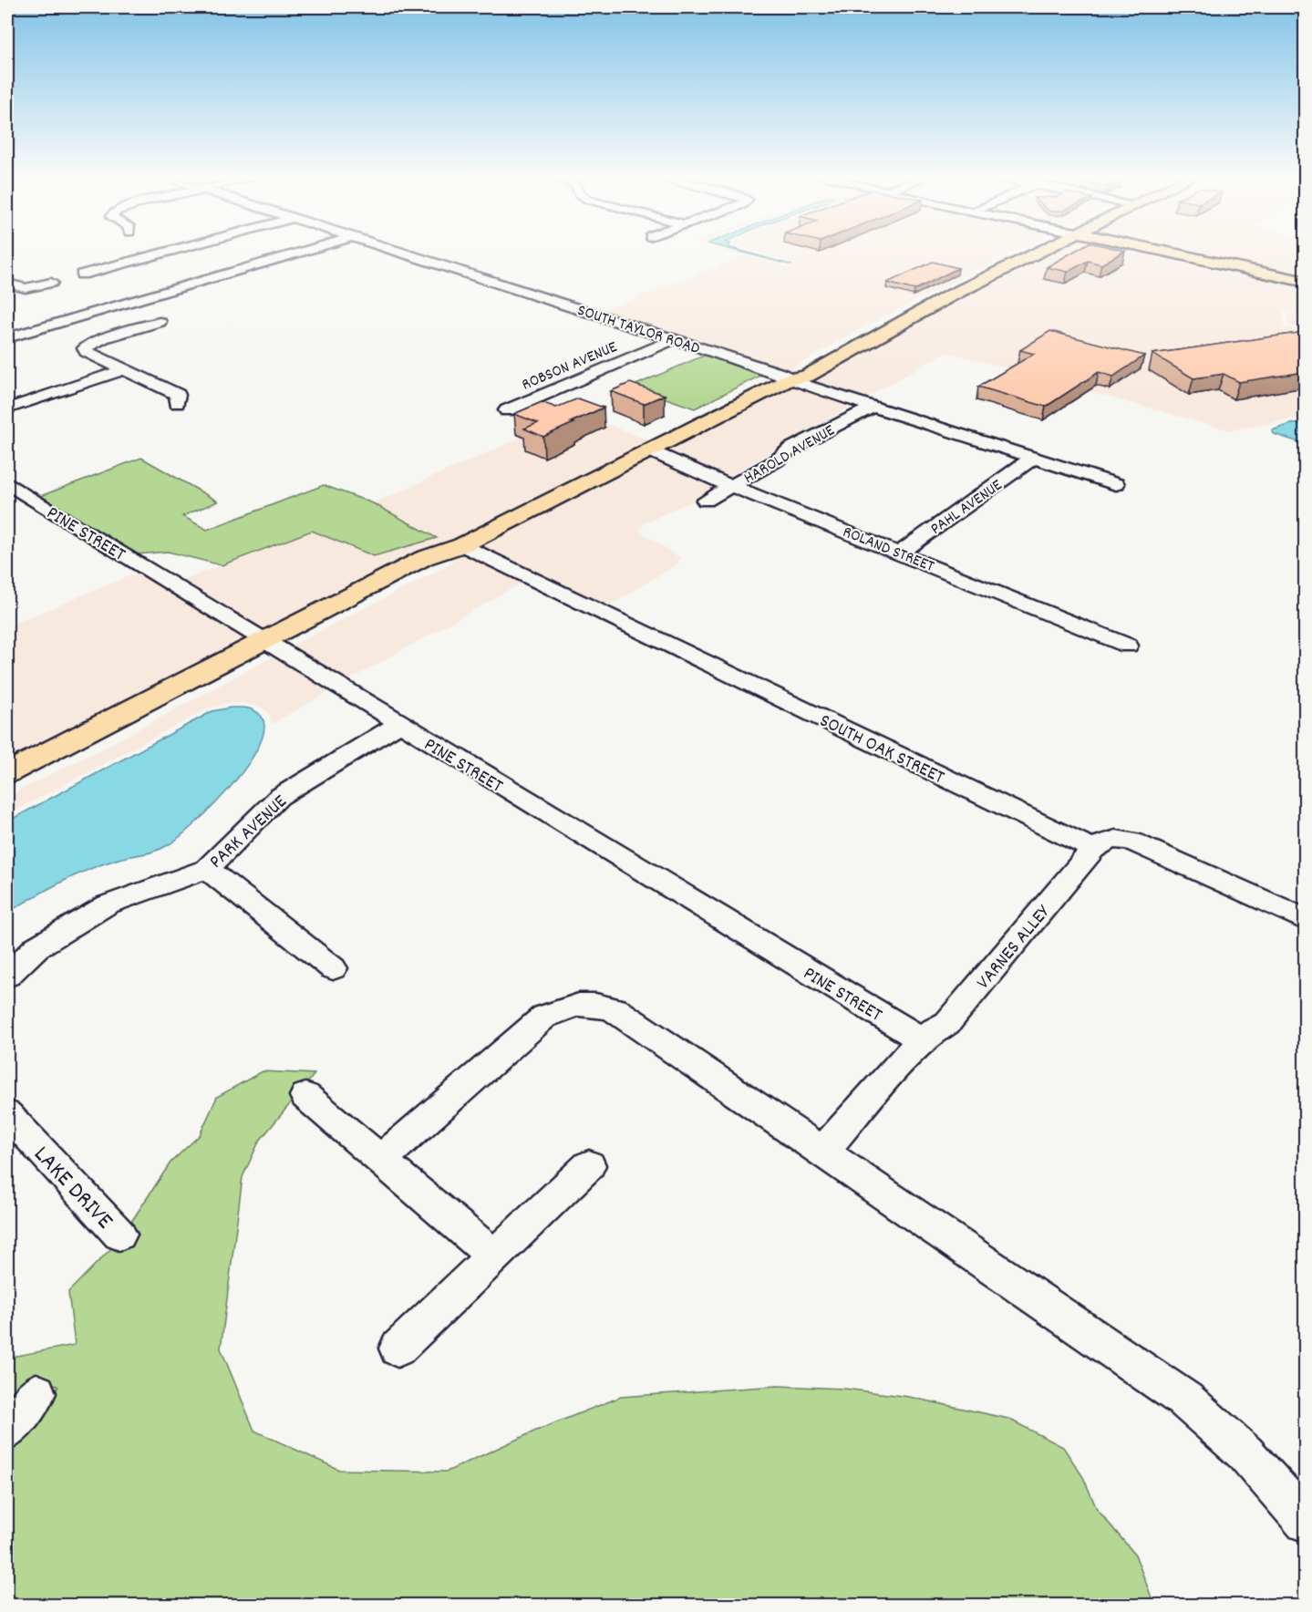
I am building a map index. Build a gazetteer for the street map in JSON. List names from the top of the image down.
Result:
{
  "streets": {
    "street": [
      "SOUTH TAYLOR ROAD",
      "ROBSON AVENUE",
      "HAROLD AVENUE",
      "PAHL AVENUE",
      "PINE STREET",
      "ROLAND STREET",
      "SOUTH OAK STREET",
      "PARK AVENUE",
      "VARNES ALLEY",
      "LAKE DRIVE"
    ]
  },
  "crossings": [
    ["SOUTH TAYLOR ROAD", "ROBSON AVENUE"],
    ["SOUTH TAYLOR ROAD", "HAROLD AVENUE"],
    ["SOUTH TAYLOR ROAD", "PAHL AVENUE"],
    ["HAROLD AVENUE", "ROLAND STREET"],
    ["PAHL AVENUE", "ROLAND STREET"],
    ["PINE STREET", "PARK AVENUE"],
    ["PINE STREET", "VARNES ALLEY"],
    ["SOUTH OAK STREET", "VARNES ALLEY"]
  ]
}
